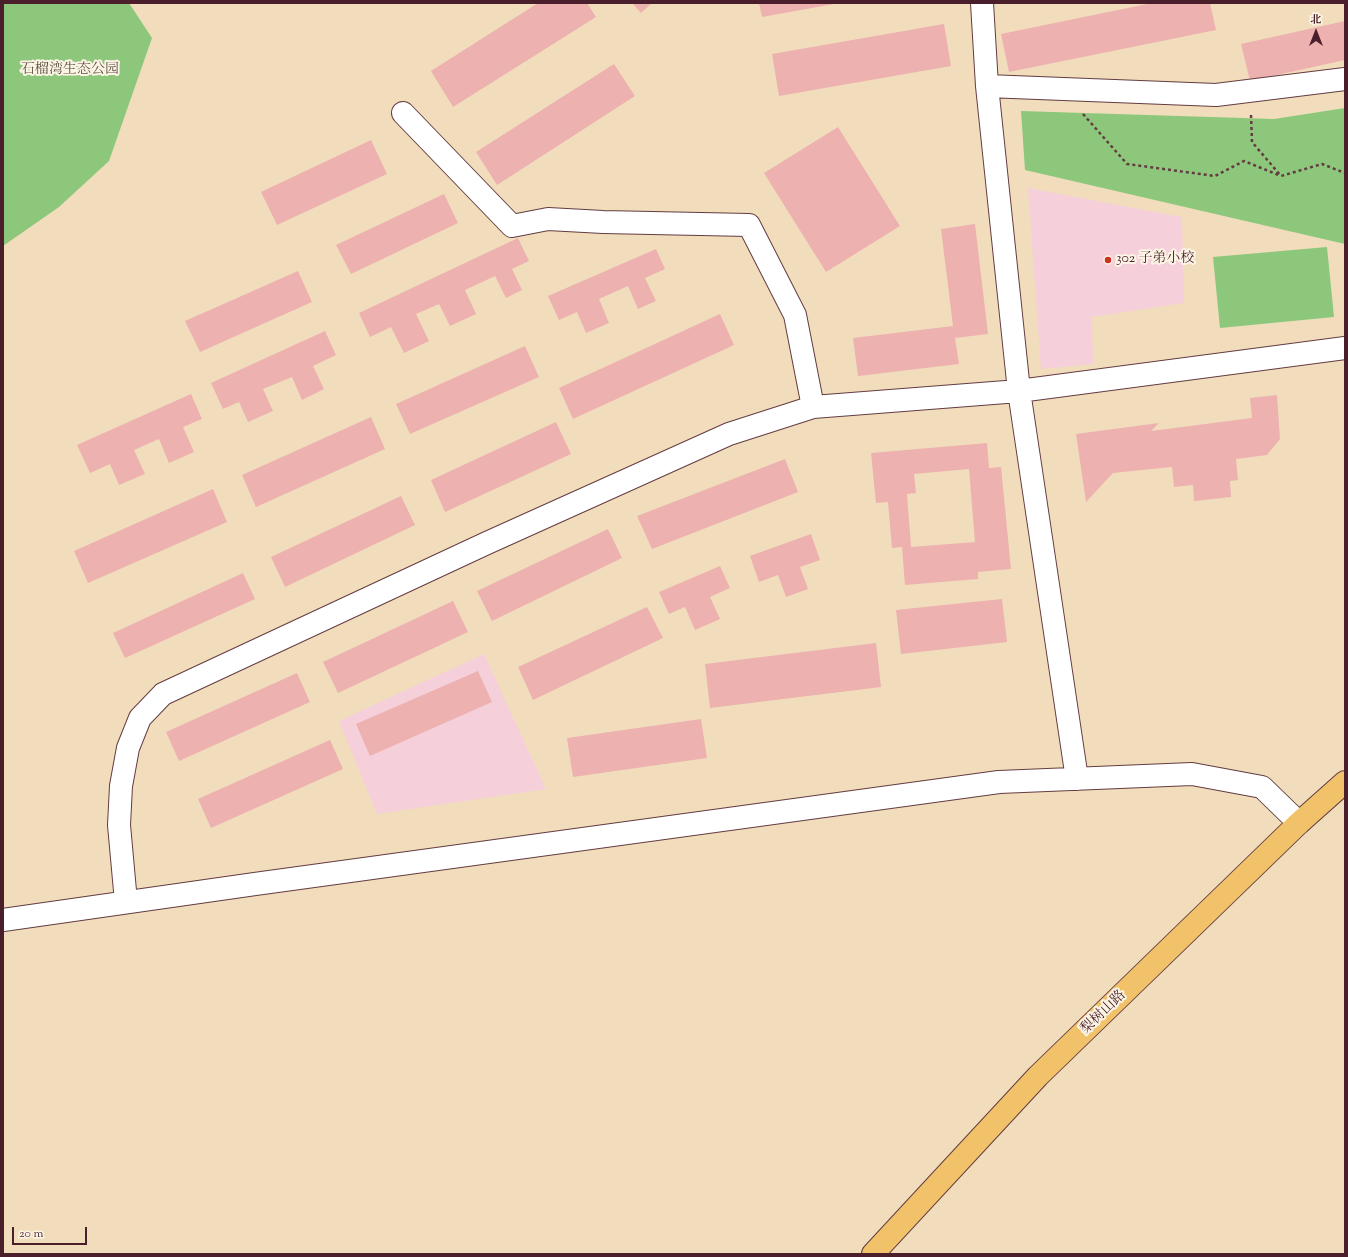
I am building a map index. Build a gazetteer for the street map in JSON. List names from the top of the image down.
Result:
{
  "streets": {
    "main road": ["梨树山路"]
  },
  "parks": ["石榴湾生态公园"],
  "places": ["302 子弟小校"],
  "scale_bar": "20 m",
  "north": "top"
}
